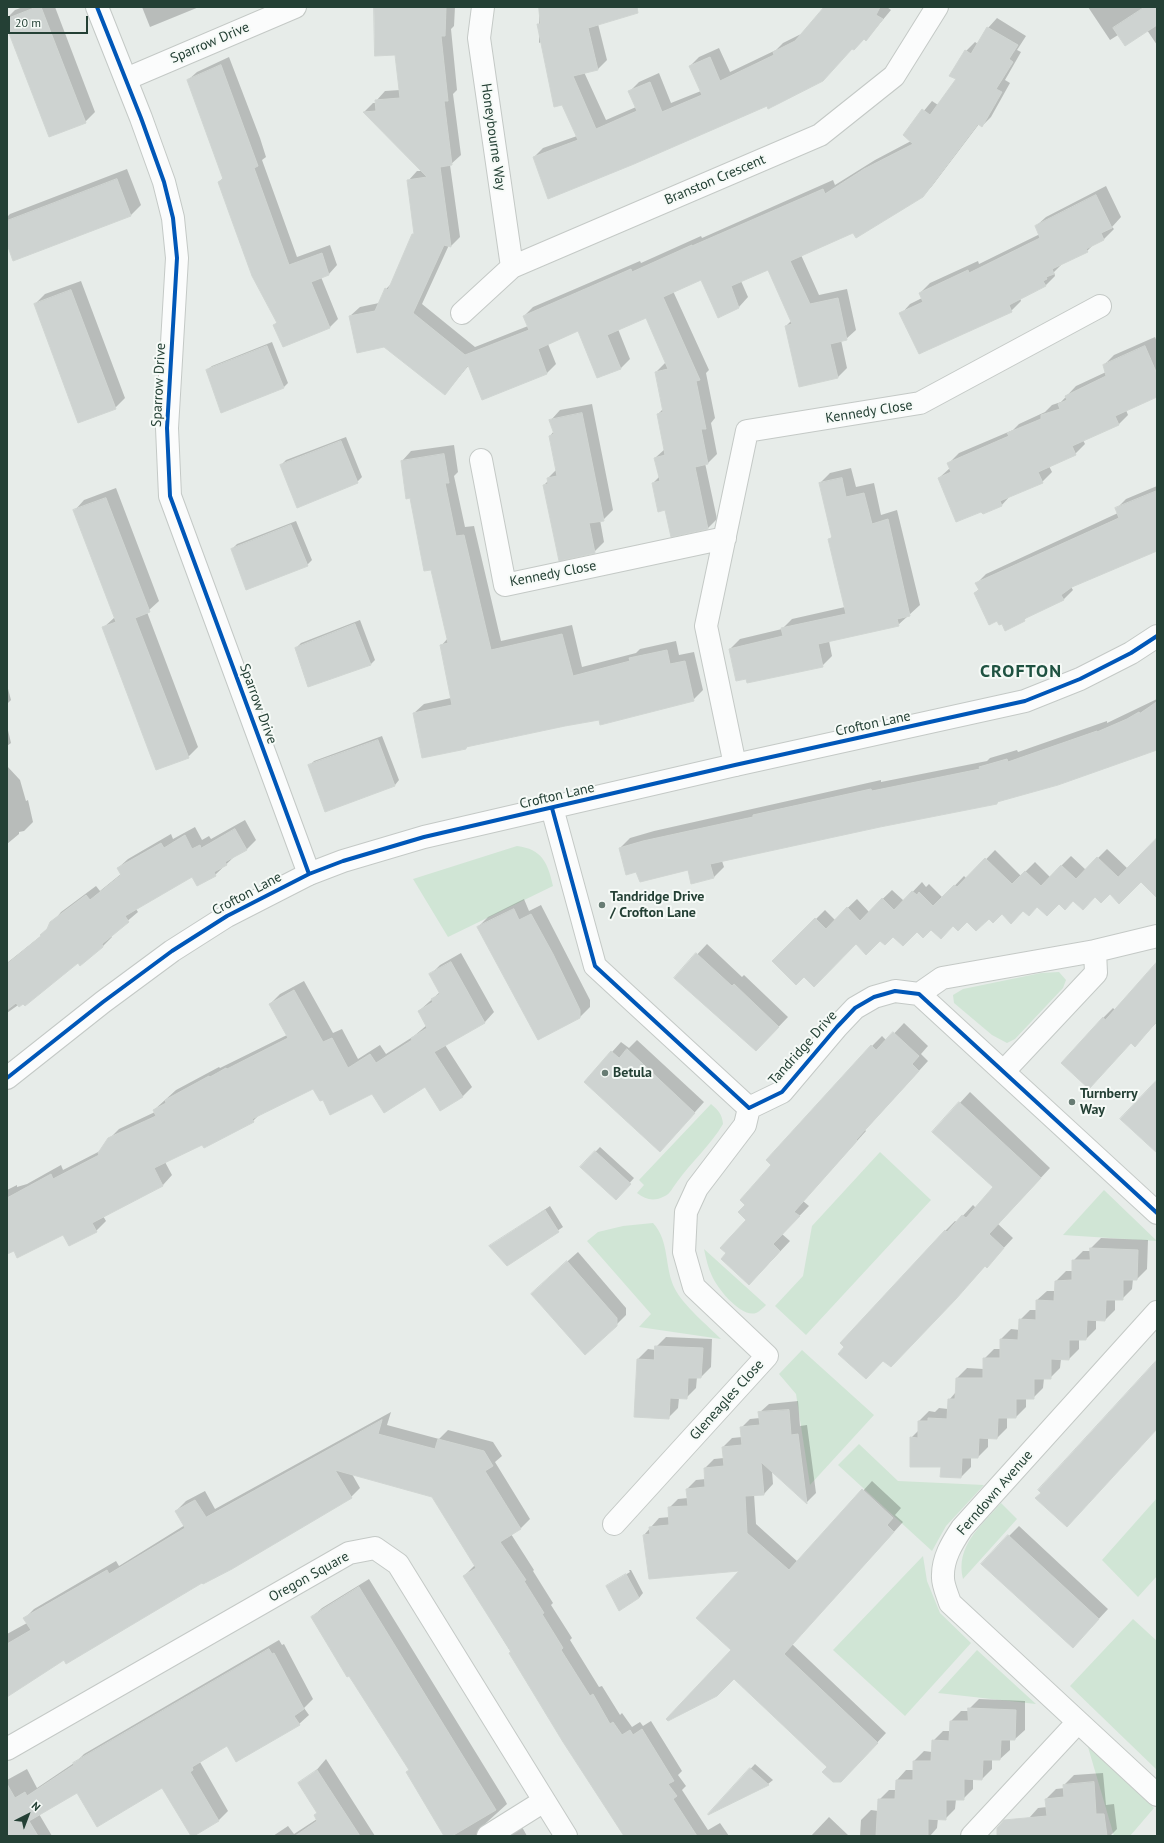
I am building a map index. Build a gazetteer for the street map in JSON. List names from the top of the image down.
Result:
{
  "streets": {
    "street": [
      "Sparrow Drive",
      "Honeybourne Way",
      "Branston Crescent",
      "Kennedy Close",
      "Crofton Lane",
      "Tandridge Drive",
      "Gleneagles Close",
      "Ferndown Avenue",
      "Oregon Square"
    ]
  },
  "crossings": [
    ["Sparrow Drive", "Crofton Lane"],
    ["Honeybourne Way", "Branston Crescent"],
    ["Kennedy Close", "Crofton Lane"],
    ["Tandridge Drive", "Gleneagles Close"]
  ],
  "districts": ["CROFTON"],
  "places": ["Tandridge Drive / Crofton Lane", "Betula", "Turnberry Way"],
  "scale_bar": "20 m",
  "north": "top right"
}
